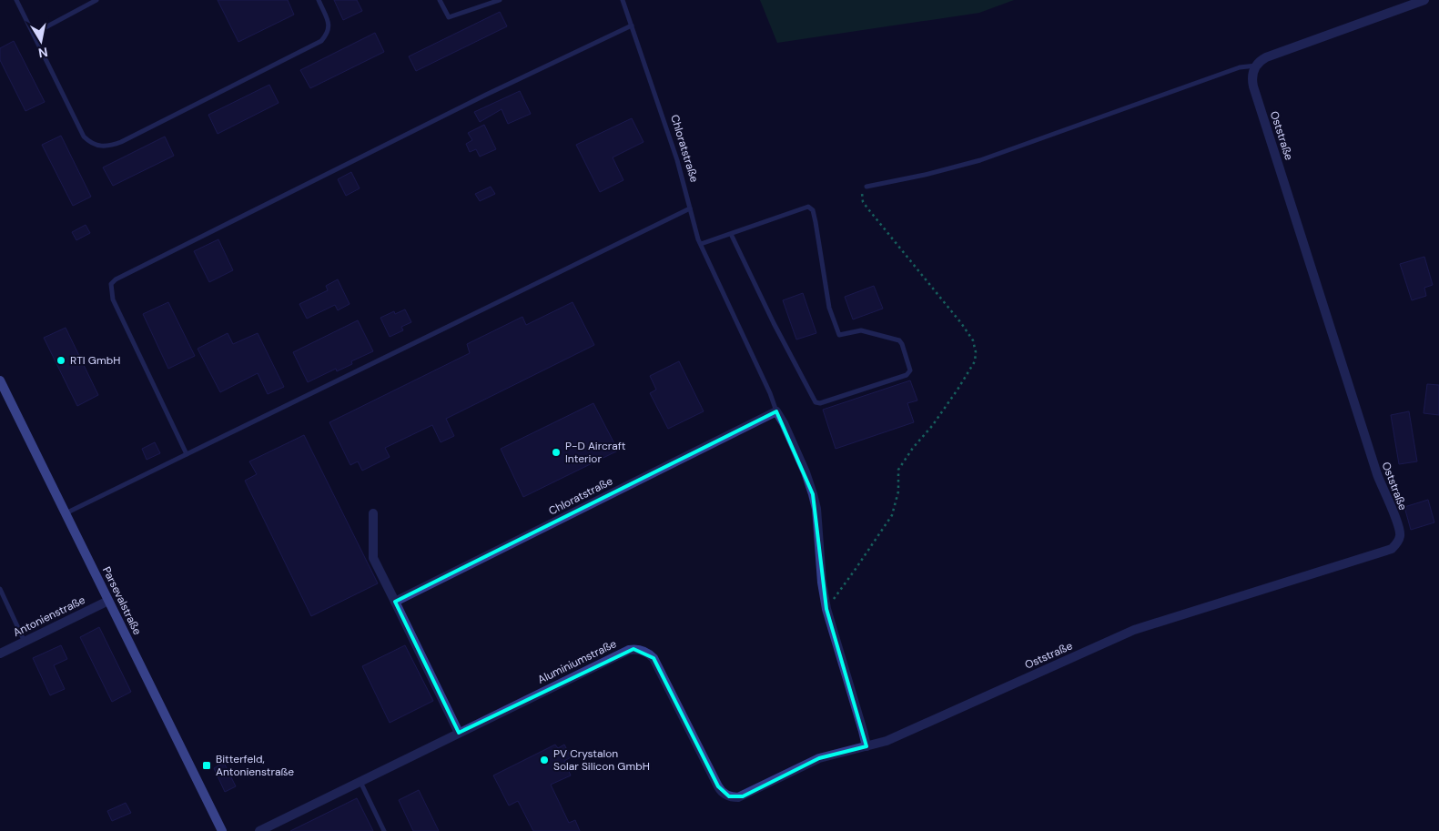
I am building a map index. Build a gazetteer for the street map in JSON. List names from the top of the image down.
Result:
{
  "streets": {
    "street": [
      "Oststraße",
      "Chloratstraße",
      "Parsevalstraße",
      "Antonienstraße",
      "Aluminiumstraße"
    ]
  },
  "crossings": [
    ["Oststraße", "Chloratstraße"],
    ["Oststraße", "Aluminiumstraße"],
    ["Chloratstraße", "Aluminiumstraße"],
    ["Parsevalstraße", "Antonienstraße"]
  ],
  "places": {
    "other": ["RTI GmbH", "P-D Aircraft Interior", "PV Crystalon Solar Silicon GmbH"],
    "transit": ["Bitterfeld, Antonienstraße"]
  },
  "north": "bottom"
}
